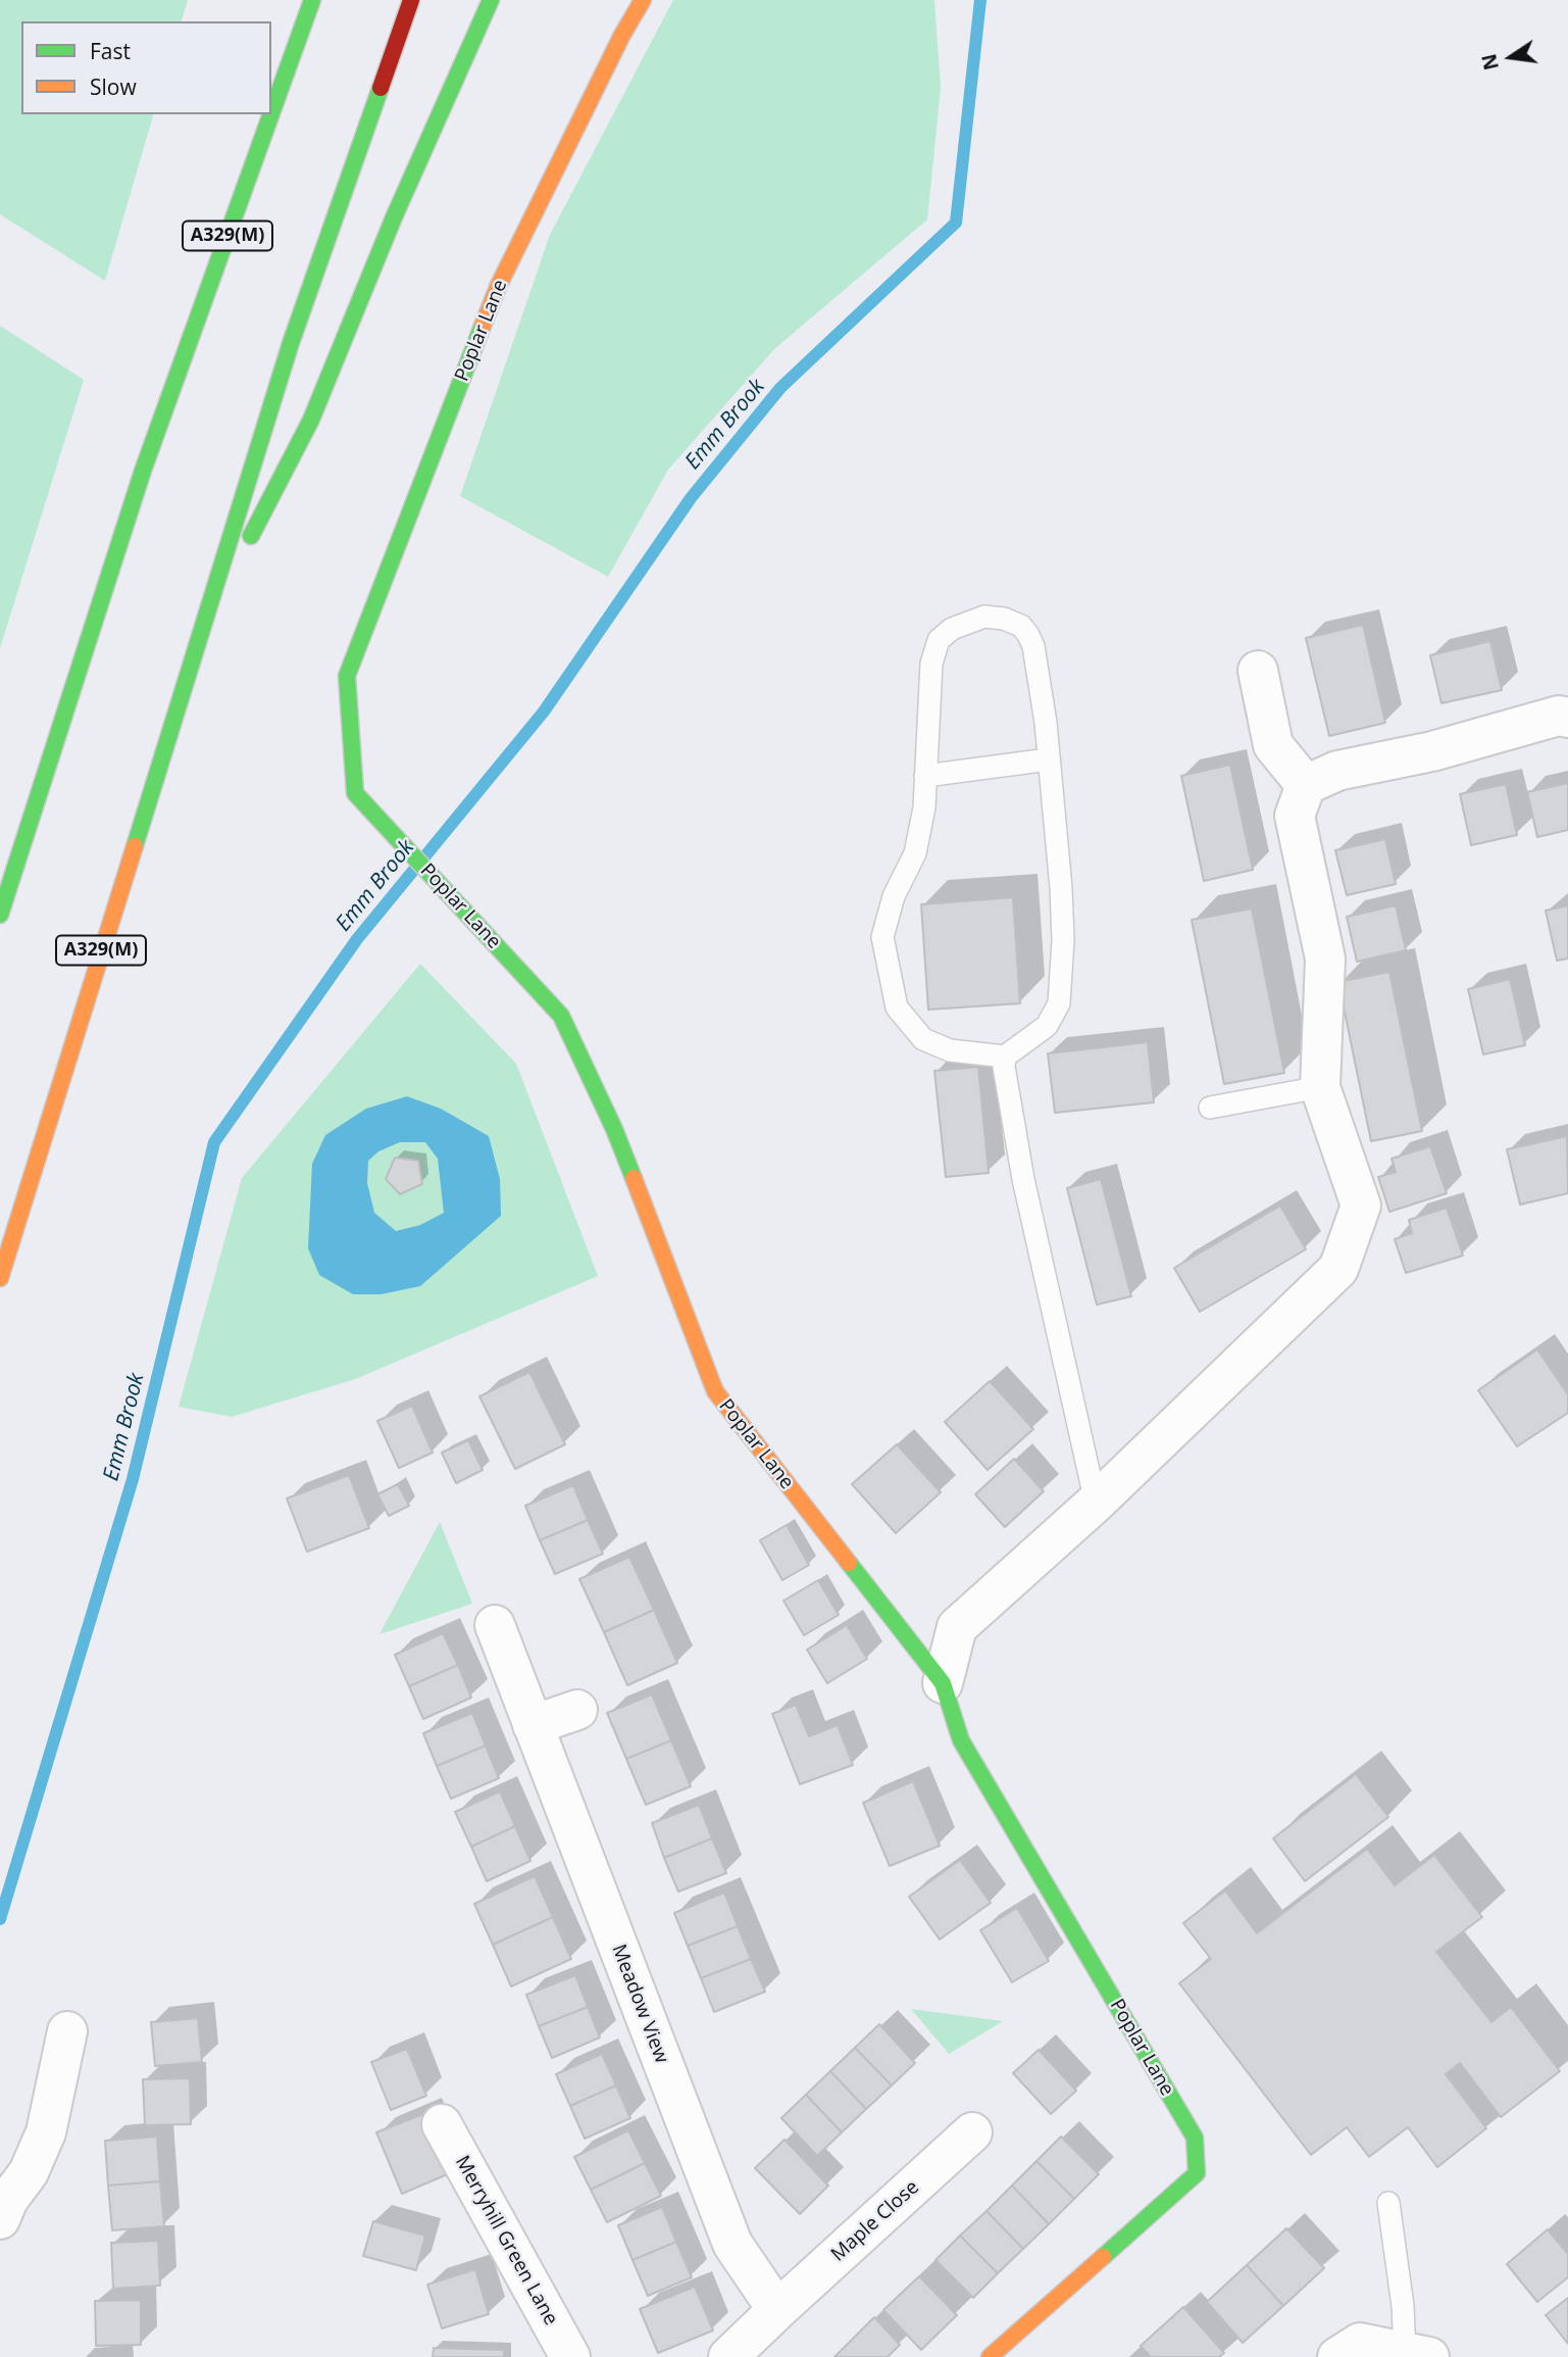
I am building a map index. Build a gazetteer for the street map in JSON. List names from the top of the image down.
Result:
{
  "streets": {
    "main road": ["A329(M)", "Poplar Lane"],
    "street": ["Meadow View", "Maple Close", "Merryhill Green Lane"]
  },
  "crossings": [
    ["Meadow View", "Maple Close"]
  ],
  "water": ["Emm Brook"],
  "legend": ["Fast", "Slow"],
  "north": "left"
}
